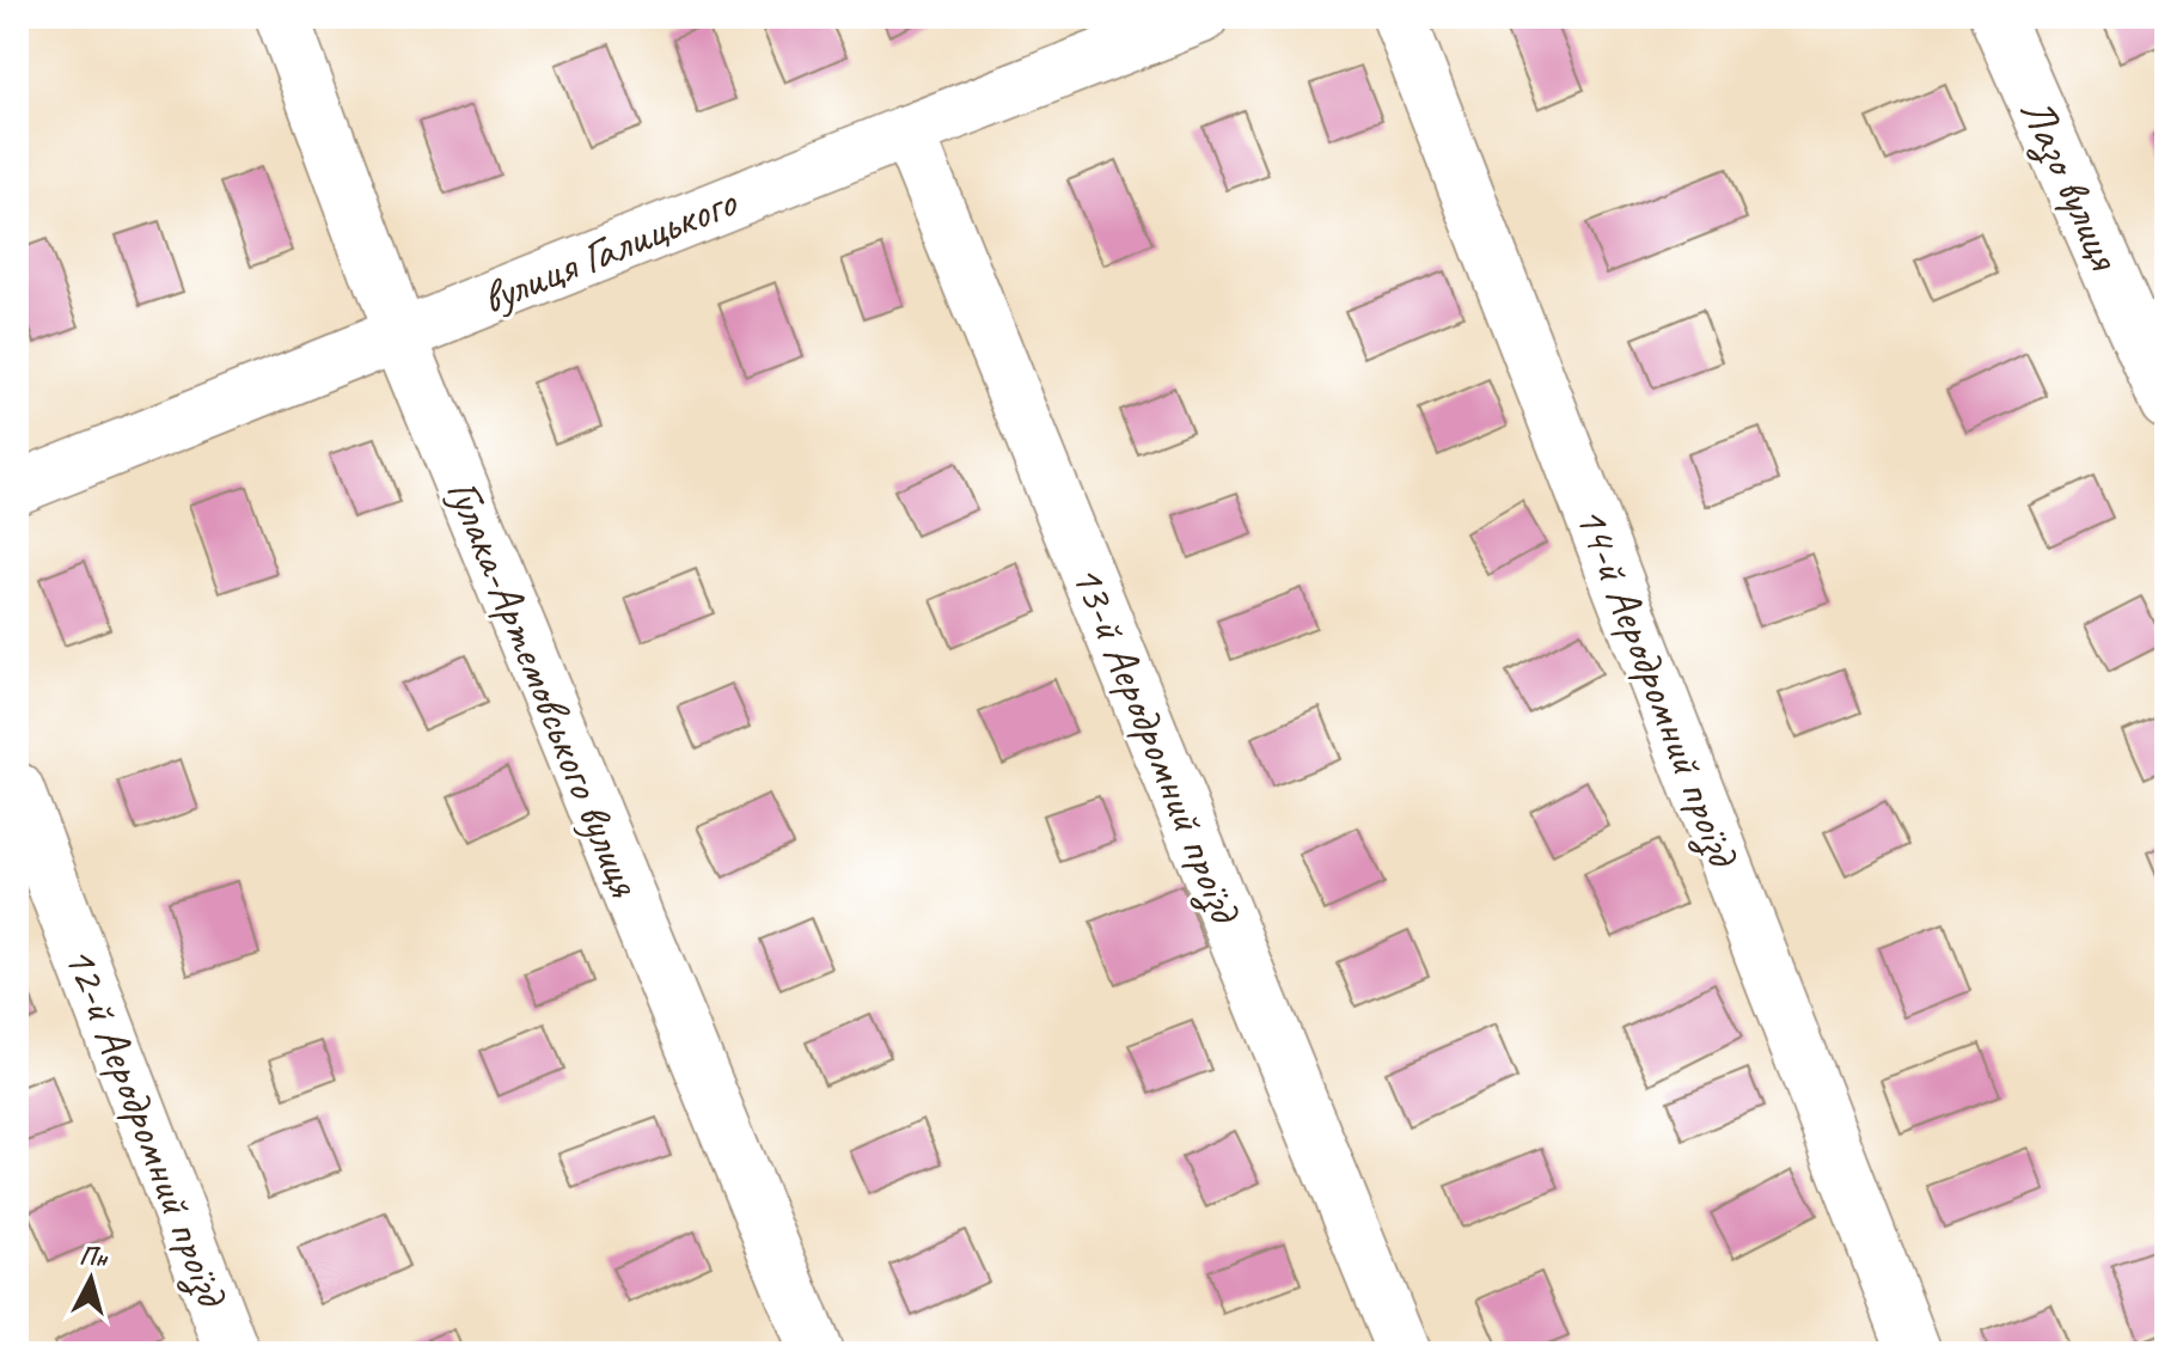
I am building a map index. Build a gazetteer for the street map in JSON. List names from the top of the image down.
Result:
{
  "streets": {
    "street": [
      "Лазо вулиця",
      "вулиця Галицького",
      "14-й Аеродромний проїзд",
      "Гулака-Артемовського вулиця",
      "13-й Аеродромний проїзд",
      "12-й Аеродромний проїзд"
    ]
  },
  "crossings": [
    ["вулиця Галицького", "Гулака-Артемовського вулиця"],
    ["вулиця Галицького", "13-й Аеродромний проїзд"]
  ],
  "north": "top"
}
